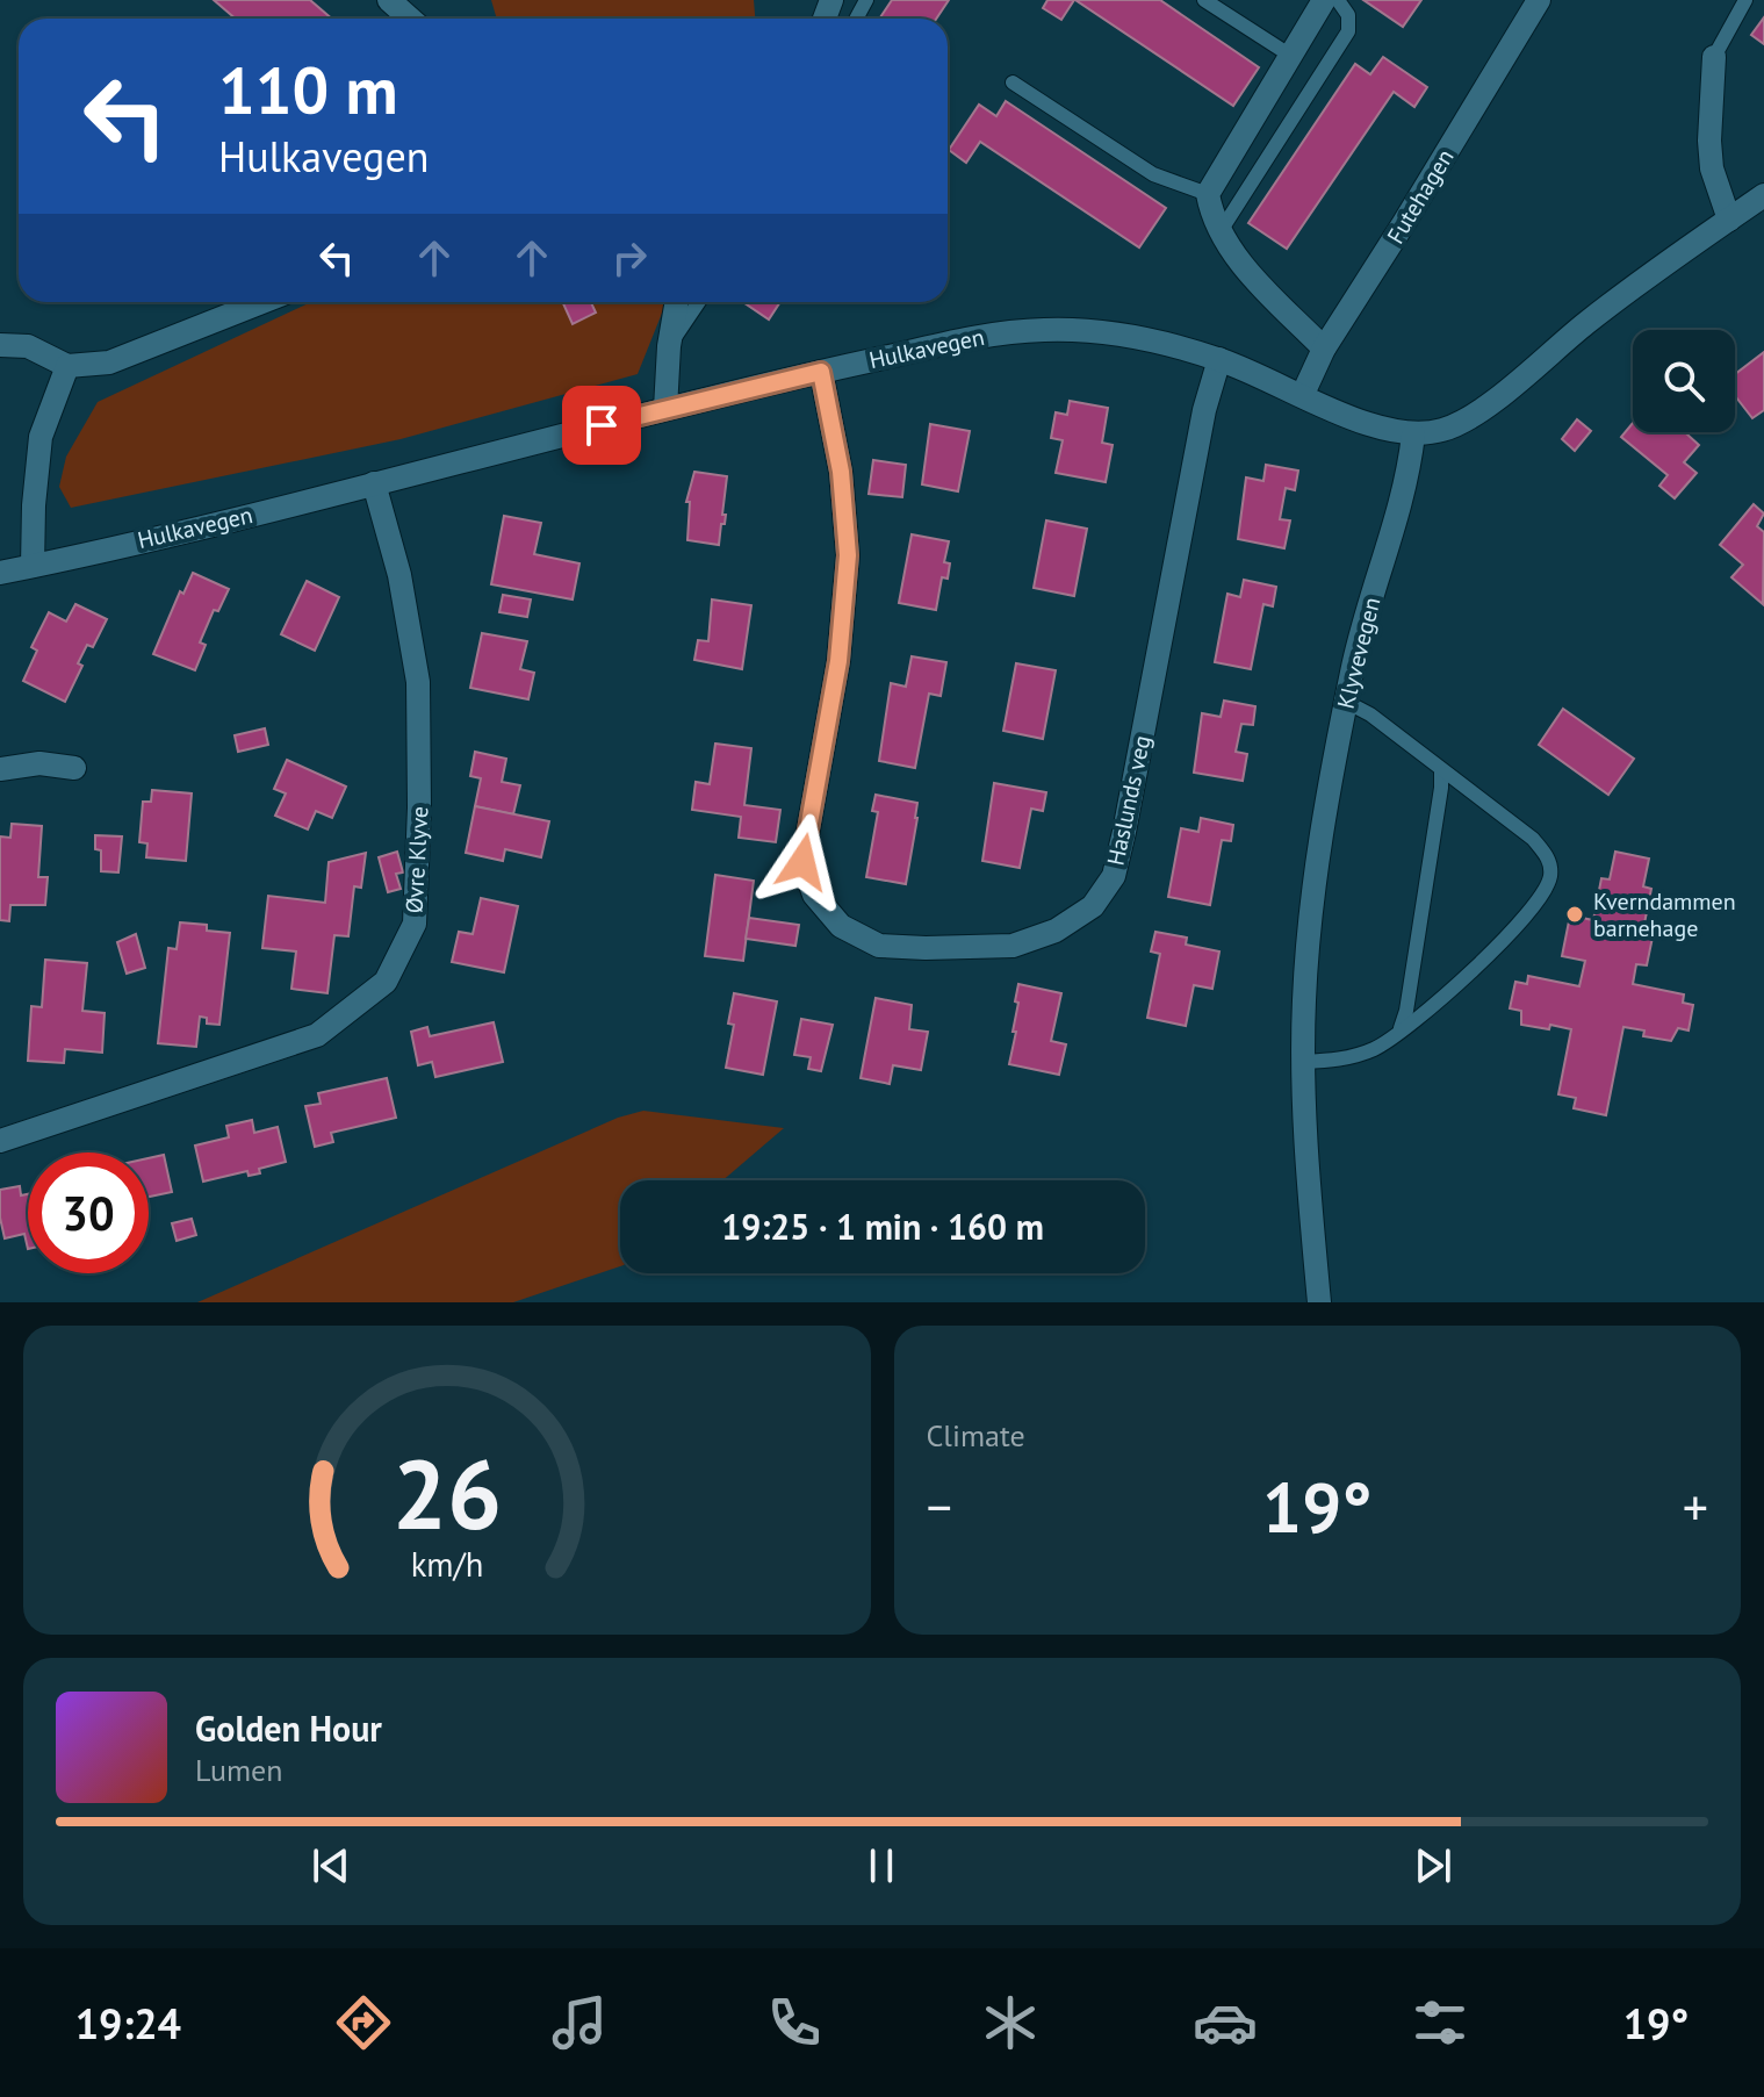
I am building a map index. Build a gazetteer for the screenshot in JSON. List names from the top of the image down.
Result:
{
  "streets": {
    "street": [
      "Futehagen",
      "Hulkavegen",
      "Klyvevegen",
      "Haslunds veg",
      "Øvre Klyve"
    ]
  },
  "crossings": [
    ["Futehagen", "Hulkavegen"],
    ["Hulkavegen", "Klyvevegen"],
    ["Hulkavegen", "Haslunds veg"],
    ["Hulkavegen", "Øvre Klyve"]
  ],
  "places": ["Kverndammen barnehage"],
  "page": {
    "turn": ["110 m", "Hulkavegen"],
    "limit": "30",
    "trip": "19:25 · 1 min · 160 m",
    "tile": "Climate",
    "heat": ["−", "19°", "+"],
    "song": ["Golden Hour", "Lumen"],
    "tabs": ["19:24", "19°"],
    "gauge": ["26", "km/h"]
  }
}
